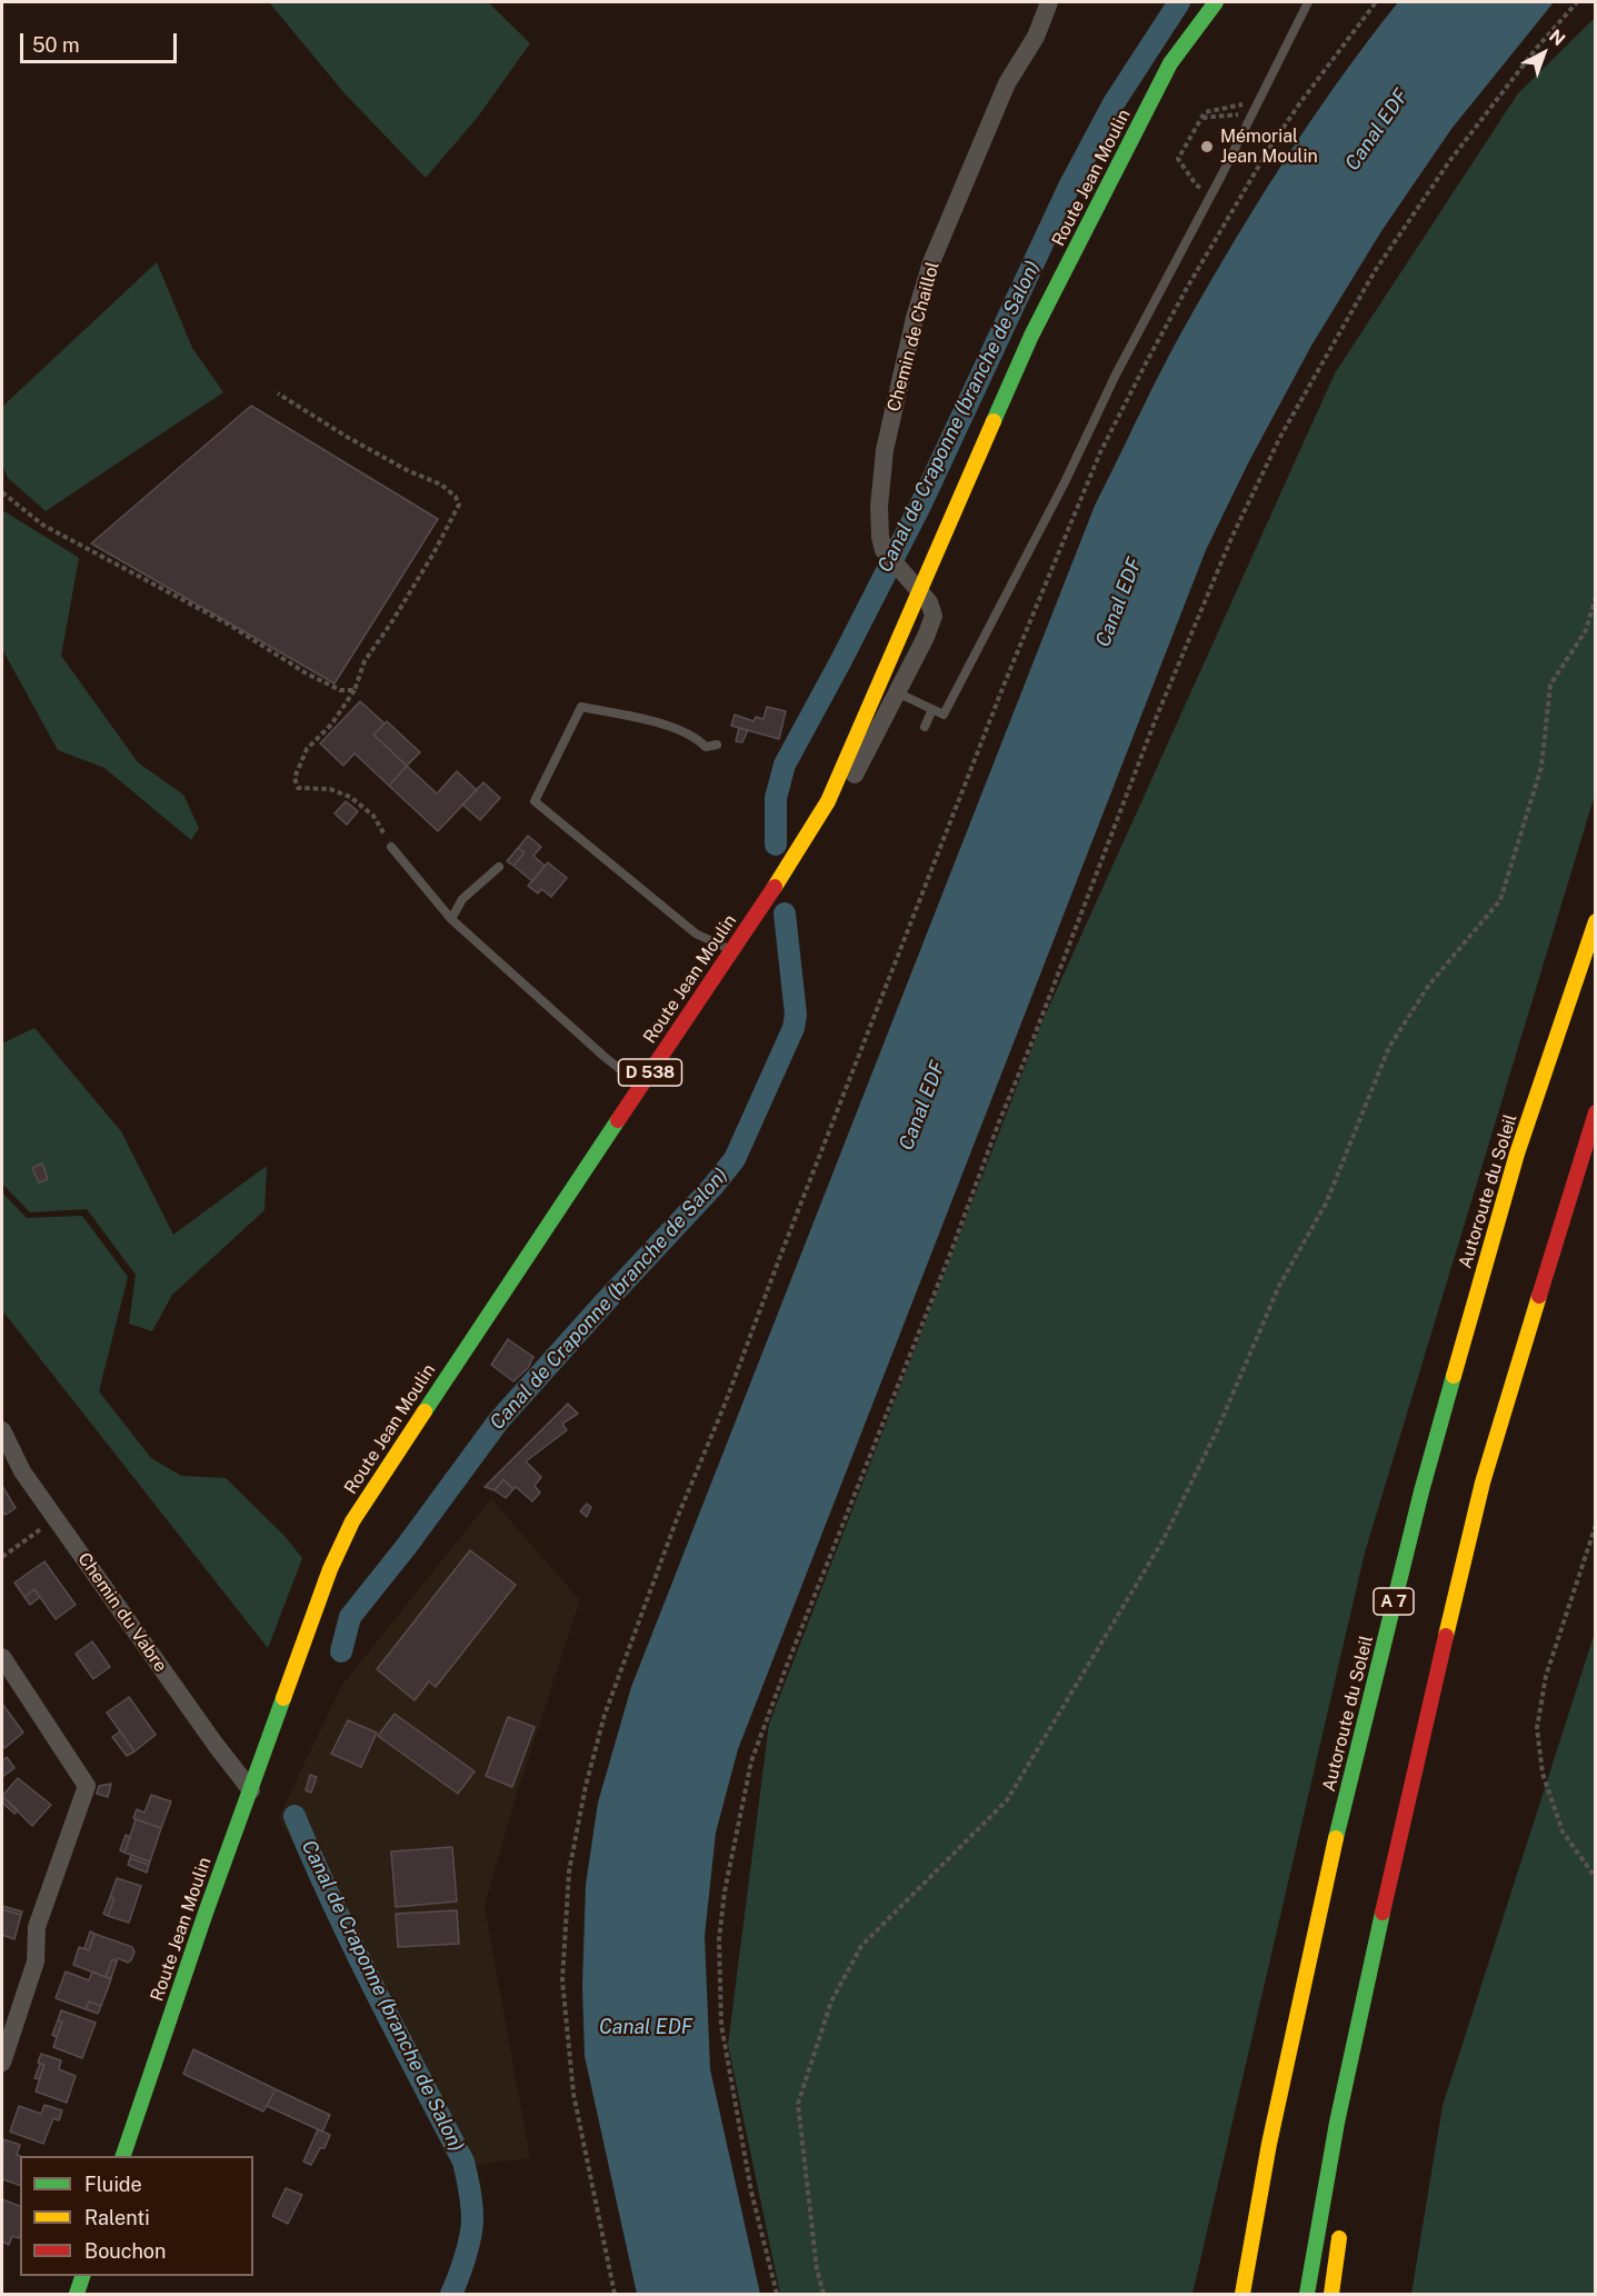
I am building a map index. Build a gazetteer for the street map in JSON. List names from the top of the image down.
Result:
{
  "streets": {
    "main road": [
      "Route Jean Moulin",
      "D 538",
      "Autoroute du Soleil",
      "A 7"
    ],
    "street": ["Chemin de Chaillol", "Chemin du Vabre"]
  },
  "crossings": [
    ["Route Jean Moulin", "Chemin de Chaillol"],
    ["Route Jean Moulin", "Chemin du Vabre"]
  ],
  "water": ["Canal EDF", "Canal de Craponne (branche de Salon)"],
  "places": ["Mémorial Jean Moulin"],
  "legend": ["Fluide", "Ralenti", "Bouchon"],
  "scale_bar": "50 m",
  "north": "top right"
}
